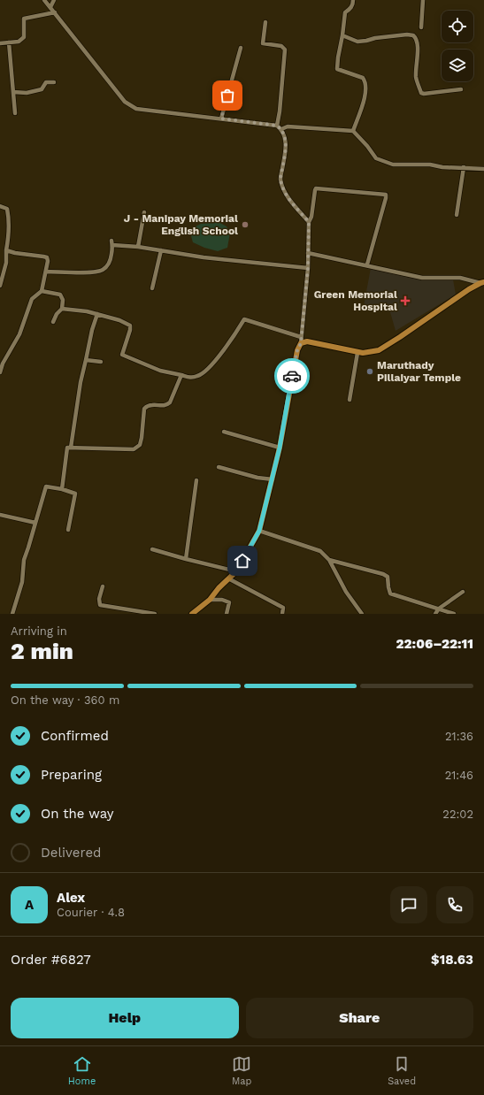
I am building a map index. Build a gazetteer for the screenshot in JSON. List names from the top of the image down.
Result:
{
  "places": {
    "other": ["J - Manipay Memorial English School", "Maruthady Pillaiyar Temple"],
    "health": ["Green Memorial Hospital"]
  },
  "page": {
    "heading": ["2 min", "Arriving in", "22:06–22:11"],
    "panel": [
      "Alex",
      "Courier · 4.8",
      "Order #6827",
      "$18.63"
    ],
    "bar": "On the way · 360 m",
    "list": [
      ["Confirmed", "21:36"],
      ["Preparing", "21:46"],
      ["On the way", "22:02"],
      "Delivered"
    ],
    "round": "A",
    "buttons": ["Help", "Share"],
    "tabs": ["Home", "Map", "Saved"]
  }
}
